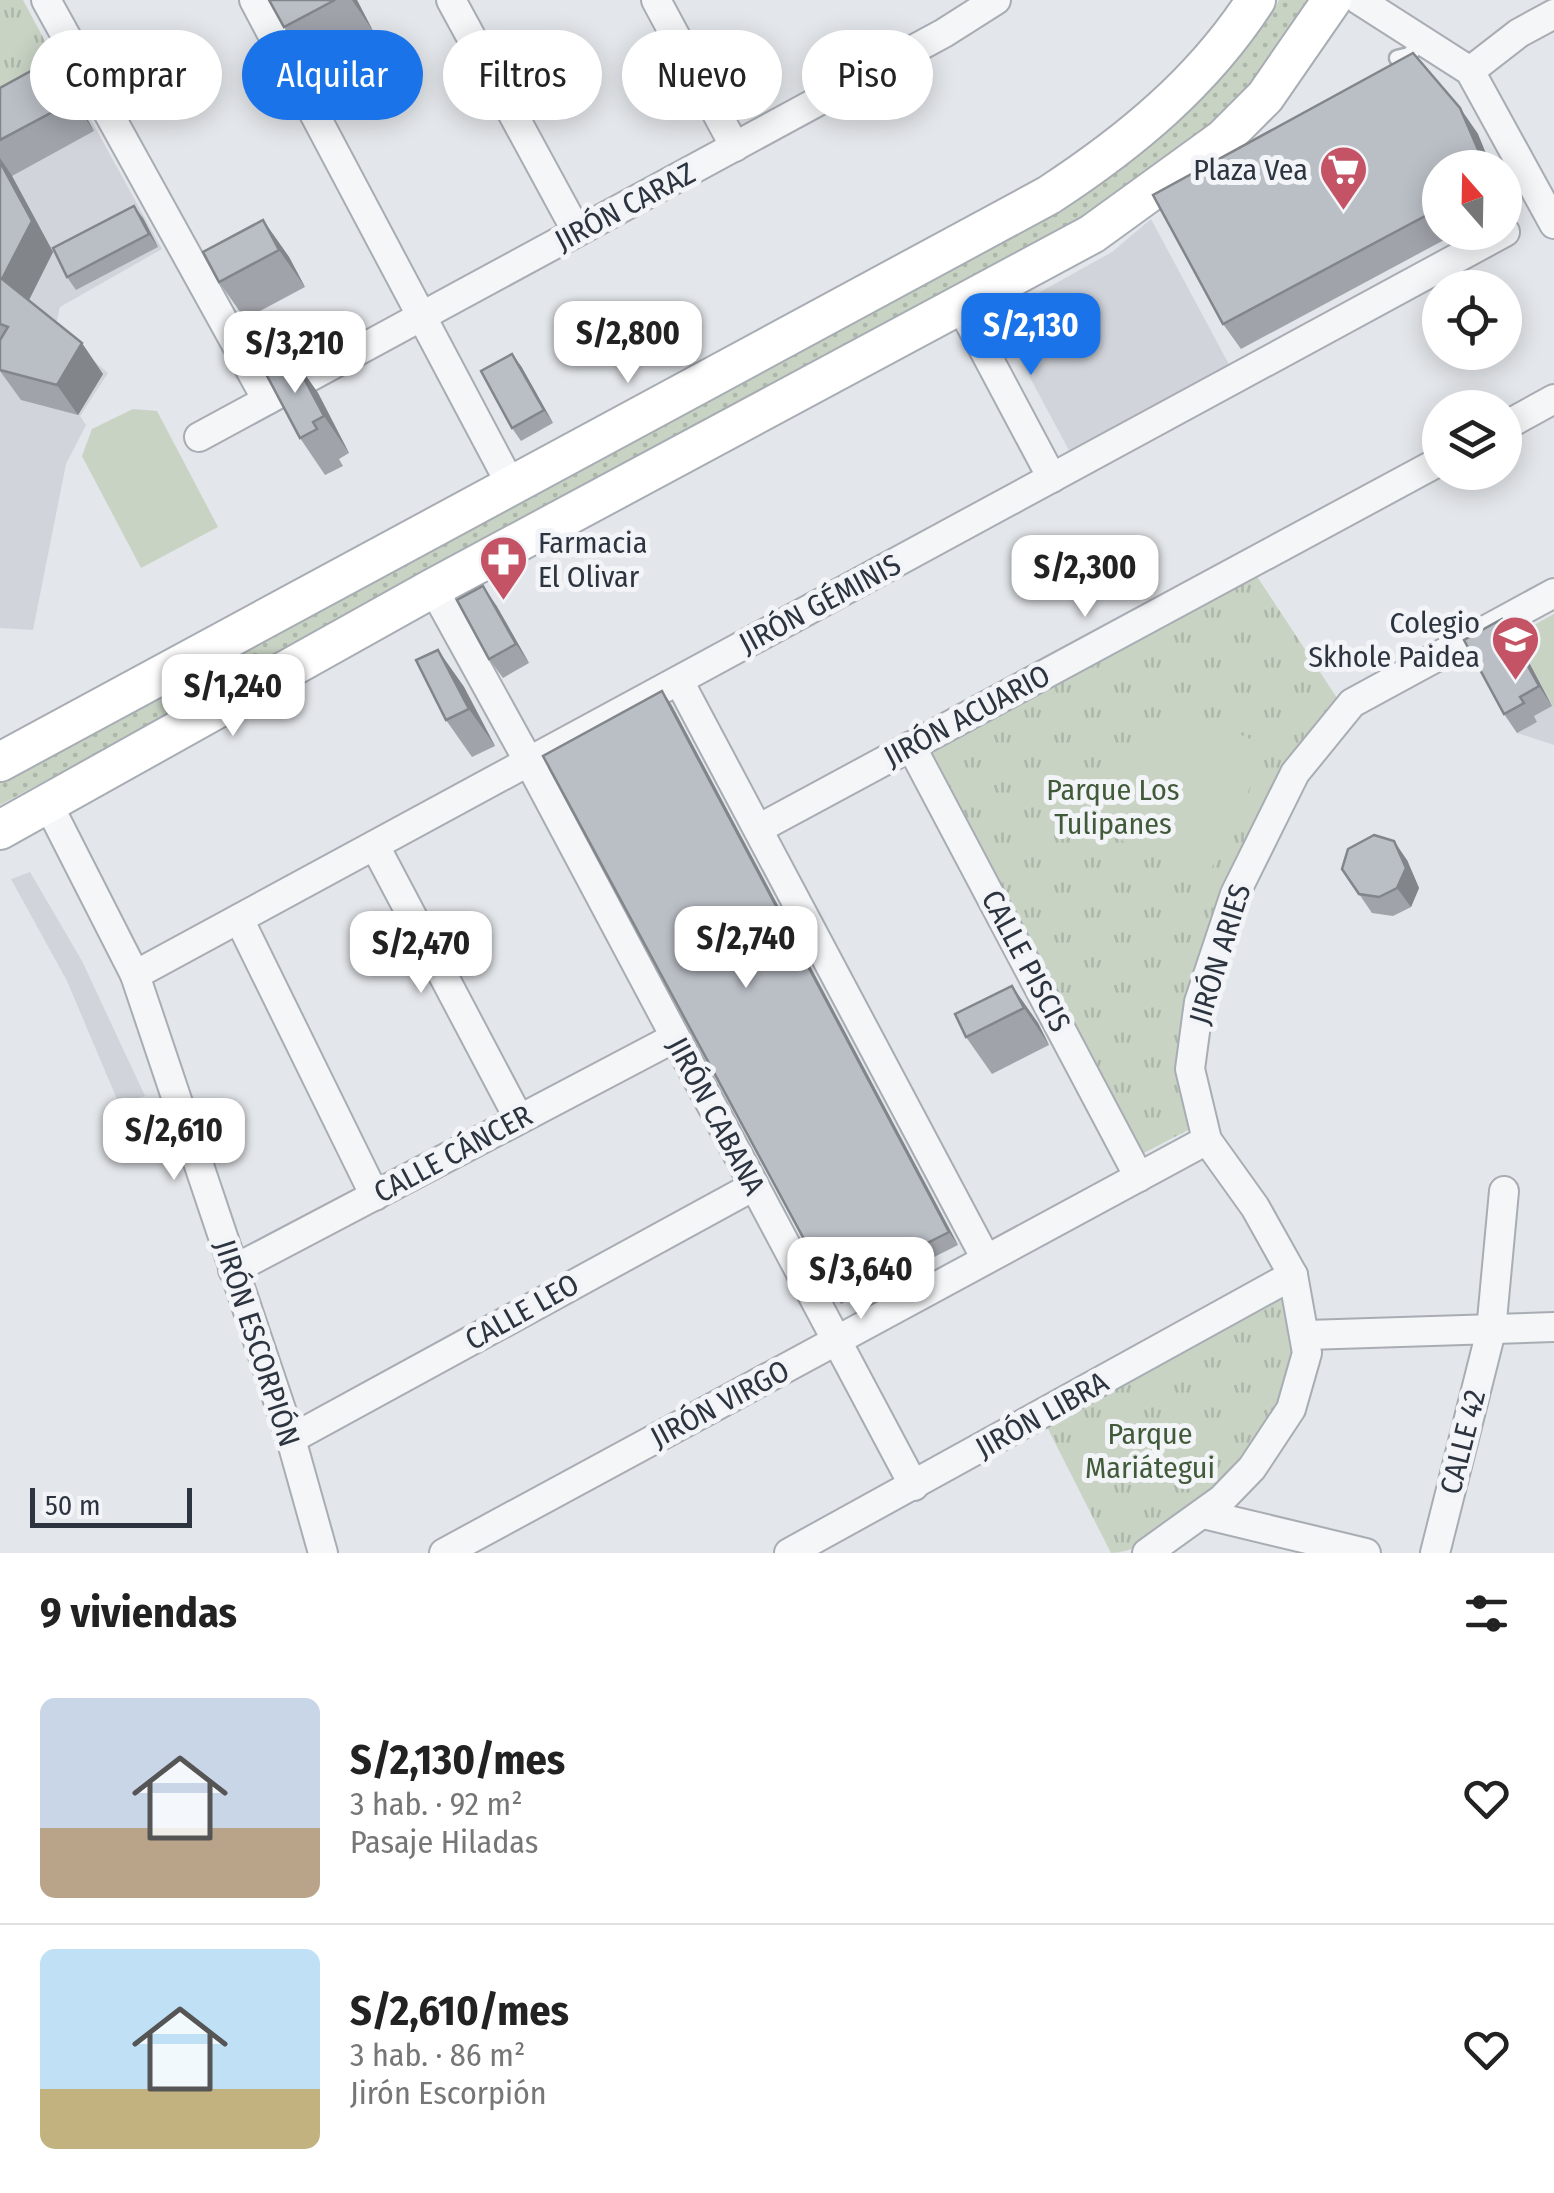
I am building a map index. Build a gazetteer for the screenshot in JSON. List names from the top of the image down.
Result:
{
  "streets": {
    "street": [
      "JIRÓN CARAZ",
      "JIRÓN GÉMINIS",
      "JIRÓN ACUARIO",
      "JIRÓN ARIES",
      "CALLE PISCIS",
      "JIRÓN CABANA",
      "CALLE CÁNCER",
      "CALLE LEO",
      "JIRÓN ESCORPIÓN",
      "JIRÓN VIRGO",
      "JIRÓN LIBRA",
      "CALLE 42"
    ]
  },
  "crossings": [
    ["JIRÓN GÉMINIS", "JIRÓN CABANA"],
    ["JIRÓN GÉMINIS", "JIRÓN ESCORPIÓN"],
    ["JIRÓN ACUARIO", "CALLE PISCIS"],
    ["JIRÓN ARIES", "JIRÓN VIRGO"],
    ["JIRÓN ARIES", "JIRÓN LIBRA"],
    ["CALLE PISCIS", "JIRÓN VIRGO"],
    ["JIRÓN CABANA", "CALLE CÁNCER"],
    ["JIRÓN CABANA", "CALLE LEO"],
    ["JIRÓN CABANA", "JIRÓN VIRGO"],
    ["JIRÓN CABANA", "JIRÓN LIBRA"],
    ["CALLE CÁNCER", "JIRÓN ESCORPIÓN"],
    ["CALLE LEO", "JIRÓN ESCORPIÓN"]
  ],
  "parks": ["Parque Los Tulipanes", "Parque Mariátegui"],
  "places": {
    "supermarket": ["Plaza Vea"],
    "pharmacy": ["Farmacia El Olivar"],
    "school or university": ["Colegio Skhole Paidea"]
  },
  "scale_bar": "50 m",
  "north": "top",
  "page": {
    "chip": [
      "Comprar",
      "Alquilar",
      "Filtros",
      "Nuevo",
      "Piso"
    ],
    "price": [
      "S/2,130",
      "S/2,800",
      "S/3,210",
      "S/2,300",
      "S/1,240",
      "S/2,740",
      "S/2,470",
      "S/2,610",
      "S/3,640"
    ],
    "scale": "50 m",
    "heading": "9 viviendas",
    "list": [
      {
        "name": "S/2,130/mes",
        "note": "3 hab. · 92 m² · Pasaje Hiladas"
      },
      {
        "name": "S/2,610/mes",
        "note": "3 hab. · 86 m² · Jirón Escorpión"
      }
    ]
  }
}
